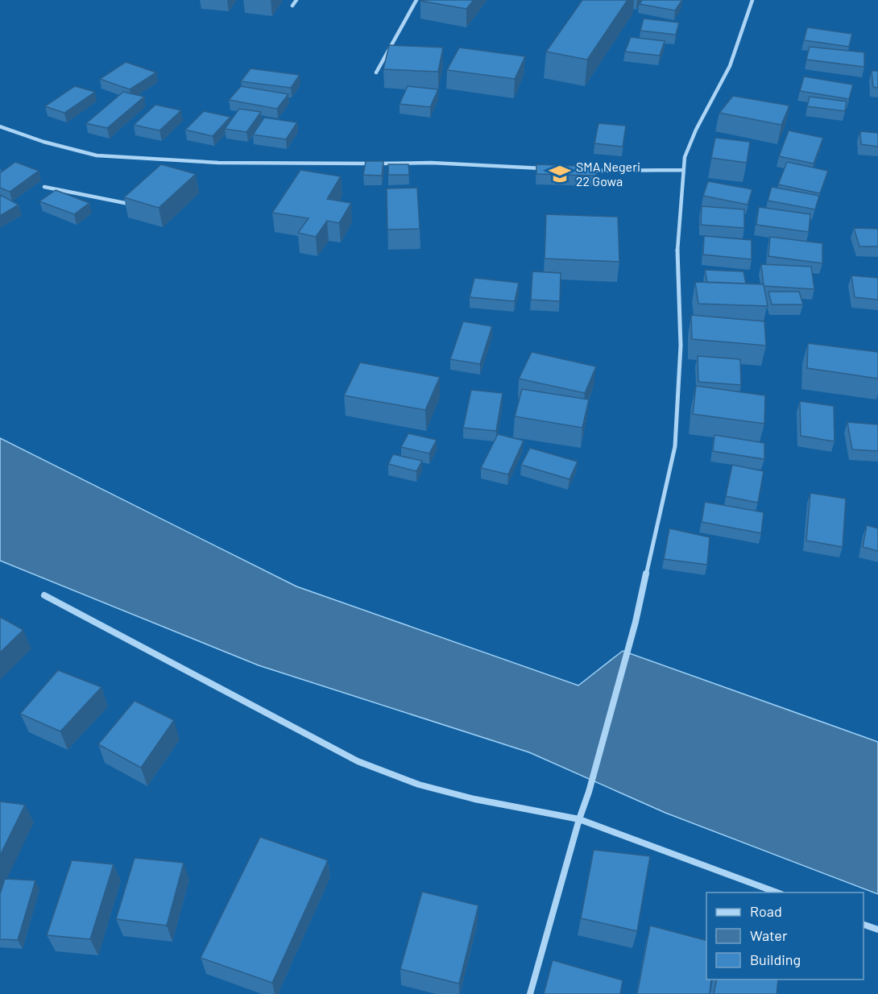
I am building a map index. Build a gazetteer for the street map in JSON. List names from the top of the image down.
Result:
{
  "places": {
    "school or university": ["SMA Negeri 22 Gowa"]
  },
  "legend": ["Road", "Water", "Building"]
}
